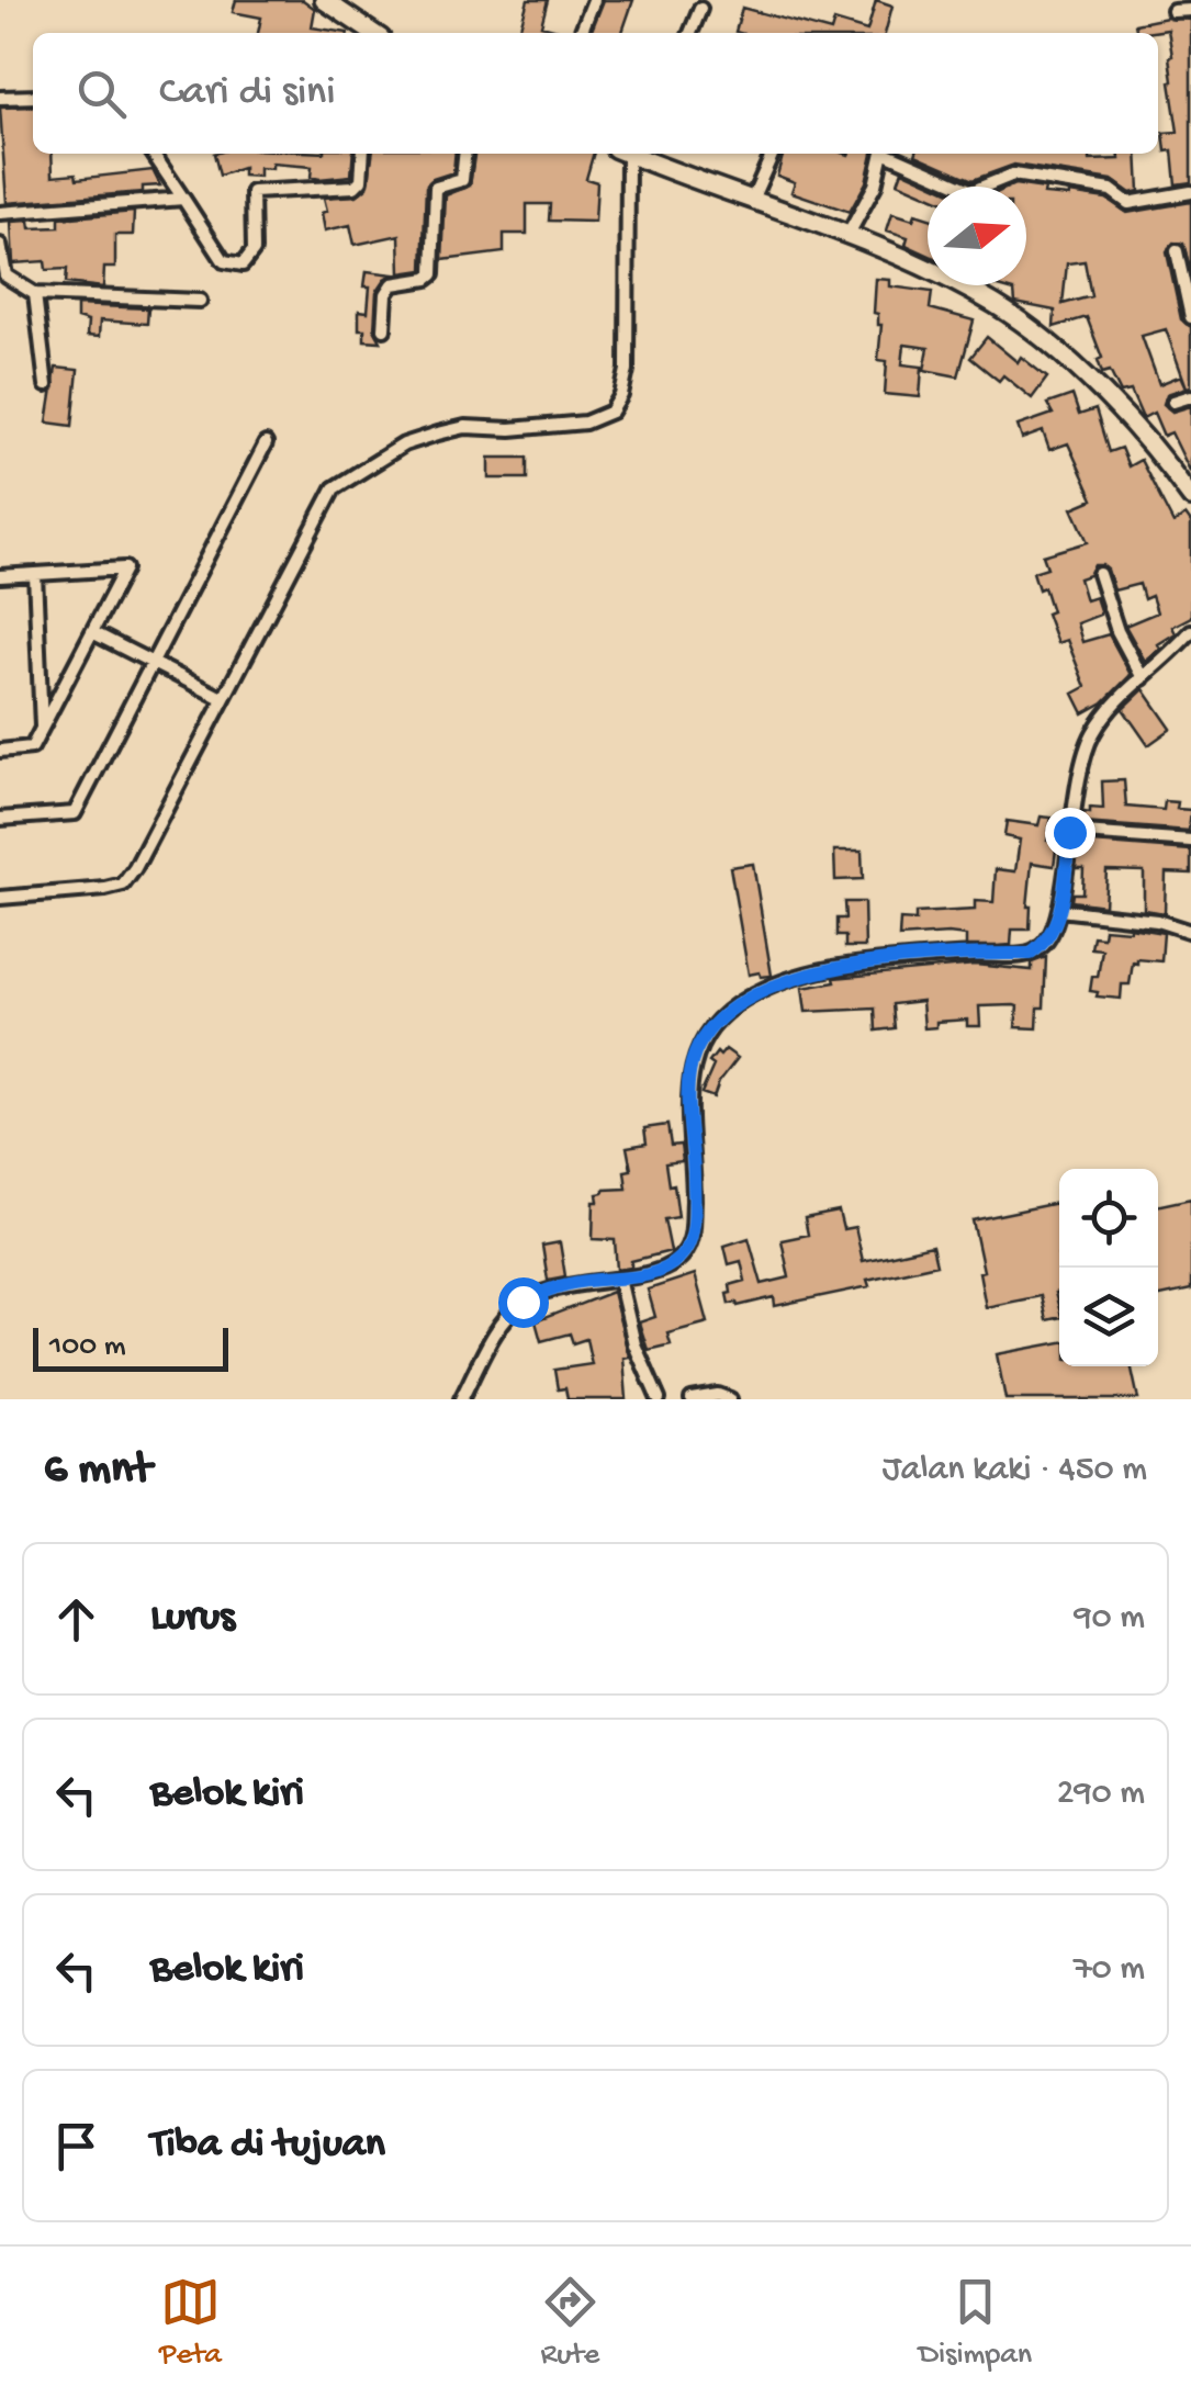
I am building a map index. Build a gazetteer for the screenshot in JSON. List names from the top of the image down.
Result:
{
  "scale_bar": "100 m",
  "north": "right",
  "page": {
    "search": "Cari di sini",
    "scale": "100 m",
    "heading": ["6 mnt", "Jalan kaki · 450 m"],
    "list": [
      ["Lurus", "90 m"],
      ["Belok kiri", "290 m"],
      ["Belok kiri", "70 m"],
      "Tiba di tujuan"
    ],
    "nav": ["Peta", "Rute", "Disimpan"]
  }
}
